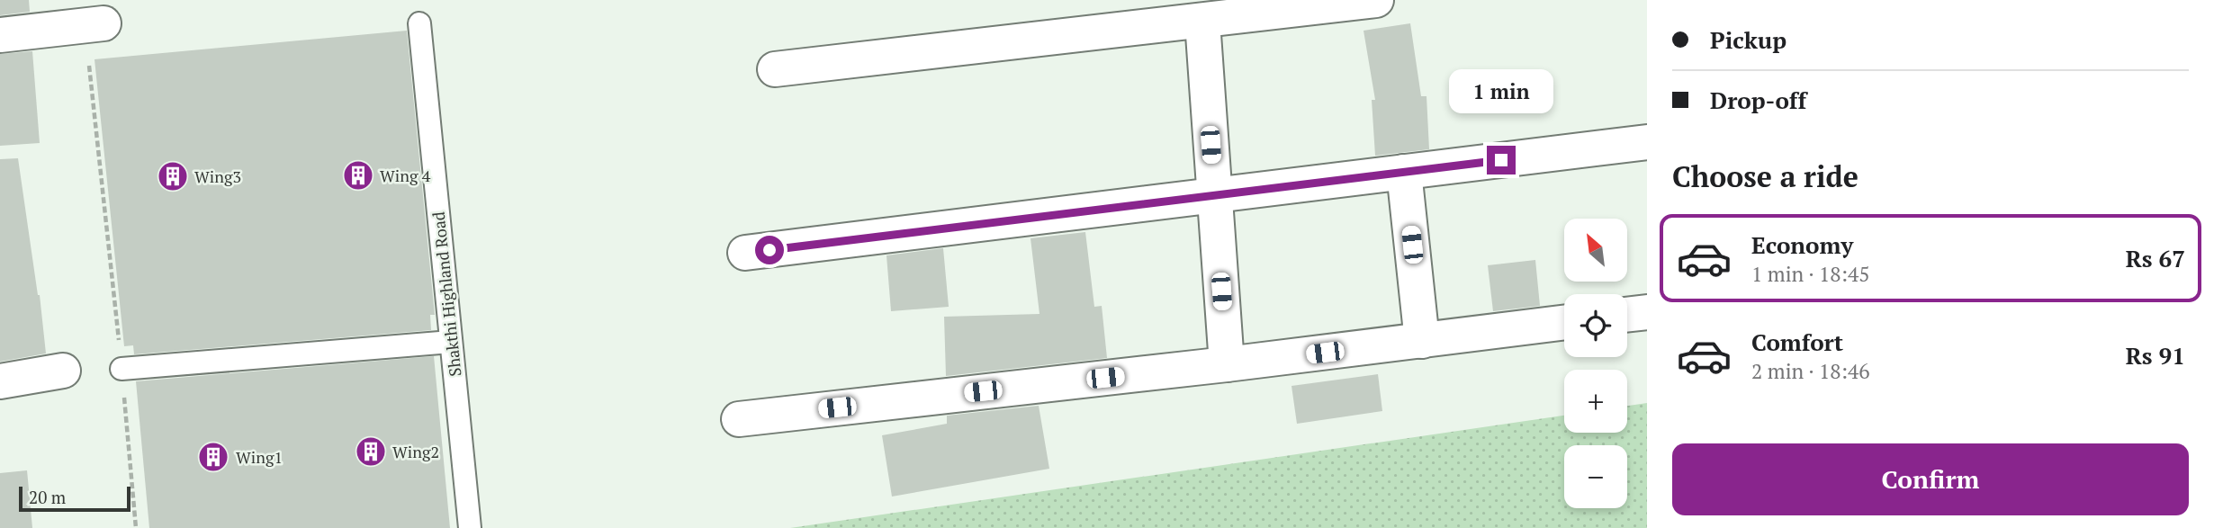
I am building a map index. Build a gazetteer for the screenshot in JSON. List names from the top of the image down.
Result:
{
  "streets": {
    "lane": ["Shakthi Highland Road"]
  },
  "places": {
    "building": [
      "Wing 4",
      "Wing3",
      "Wing2",
      "Wing1"
    ]
  },
  "scale_bar": "20 m",
  "north": "top left",
  "page": {
    "banner": ["Pickup", "Drop-off"],
    "bubble": "1 min",
    "heading": "Choose a ride",
    "list": [
      {
        "name": "Economy",
        "note": "1 min · 18:45",
        "value": "Rs 67"
      },
      {
        "name": "Comfort",
        "note": "2 min · 18:46",
        "value": "Rs 91"
      }
    ],
    "map_buttons": ["+", "−"],
    "buttons": "Confirm",
    "scale": "20 m"
  }
}
